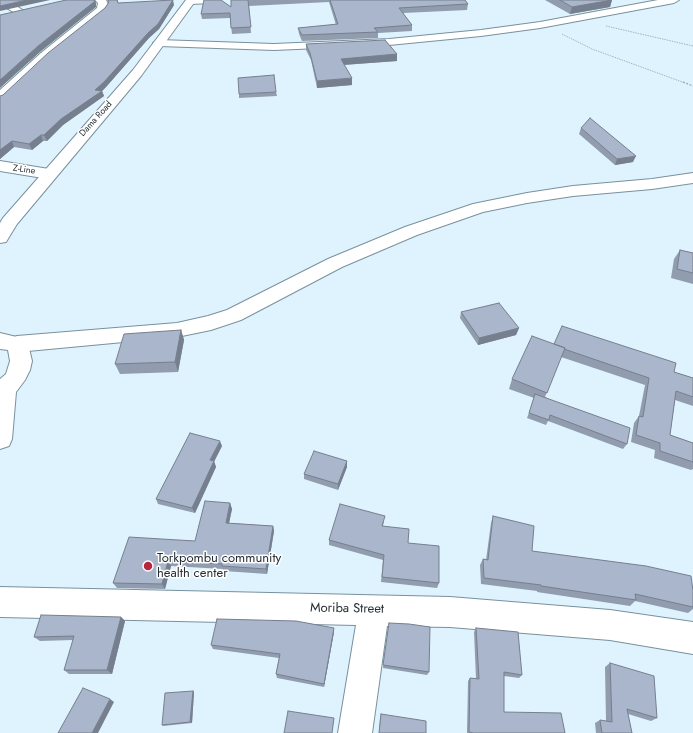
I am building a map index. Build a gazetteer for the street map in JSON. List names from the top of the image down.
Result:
{
  "streets": {
    "main road": ["Dama Road", "Z-Line", "Moriba Street"]
  },
  "crossings": [
    ["Dama Road", "Z-Line"]
  ],
  "places": ["Torkpombu community health center"]
}
